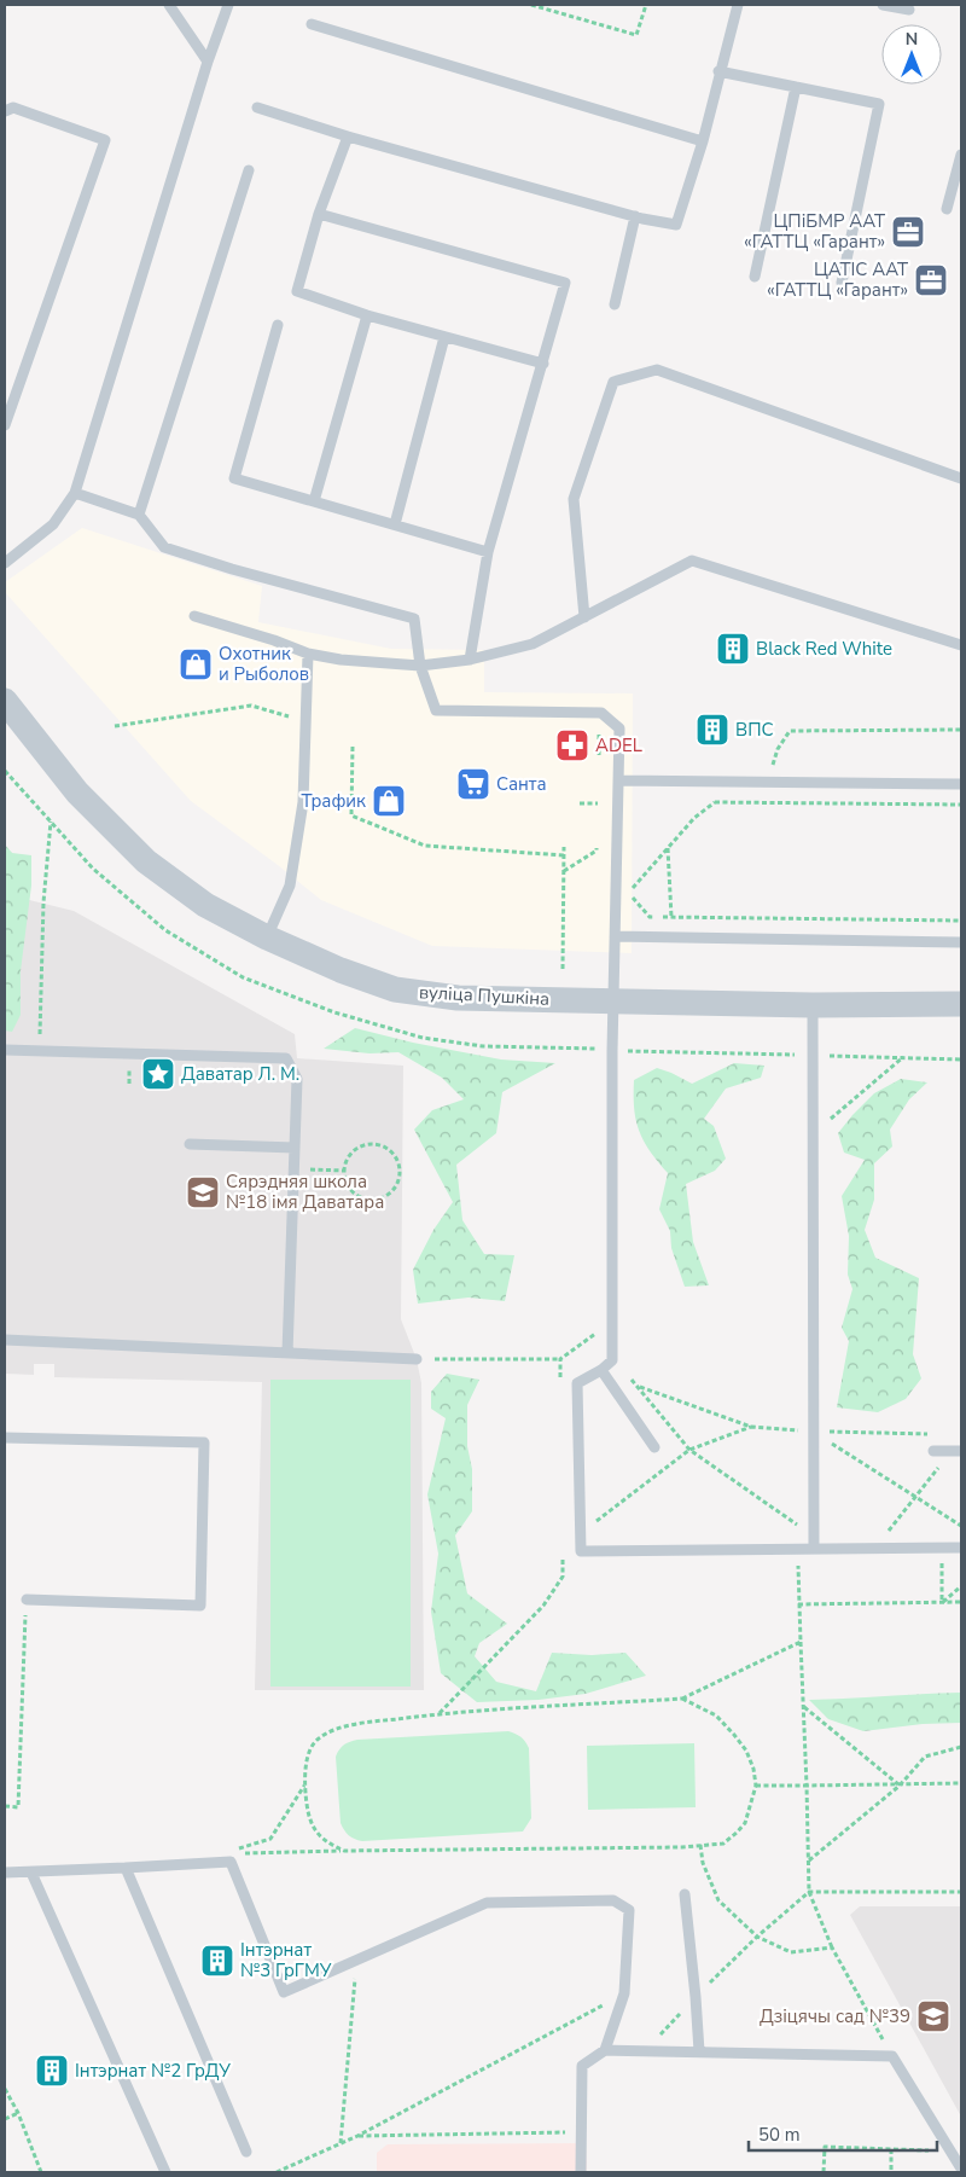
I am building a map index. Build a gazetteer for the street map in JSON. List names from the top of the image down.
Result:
{
  "streets": {
    "street": ["вуліца Пушкіна"]
  },
  "places": {
    "office": ["ЦПіБМР ААТ «ГАТТЦ «Гарант»", "ЦАТІС ААТ «ГАТТЦ «Гарант»"],
    "building": [
      "Black Red White",
      "ВПС",
      "Інтэрнат №3 ГрГМУ",
      "Інтэрнат №2 ГрДУ"
    ],
    "shop": ["Охотник и Рыболов", "Трафик"],
    "pharmacy": ["ADEL"],
    "supermarket": ["Санта"],
    "place": ["Даватар Л. М."],
    "school or university": ["Сярэдняя школа №18 імя Даватара", "Дзіцячы сад №39"]
  },
  "scale_bar": "50 m",
  "north": "top"
}
